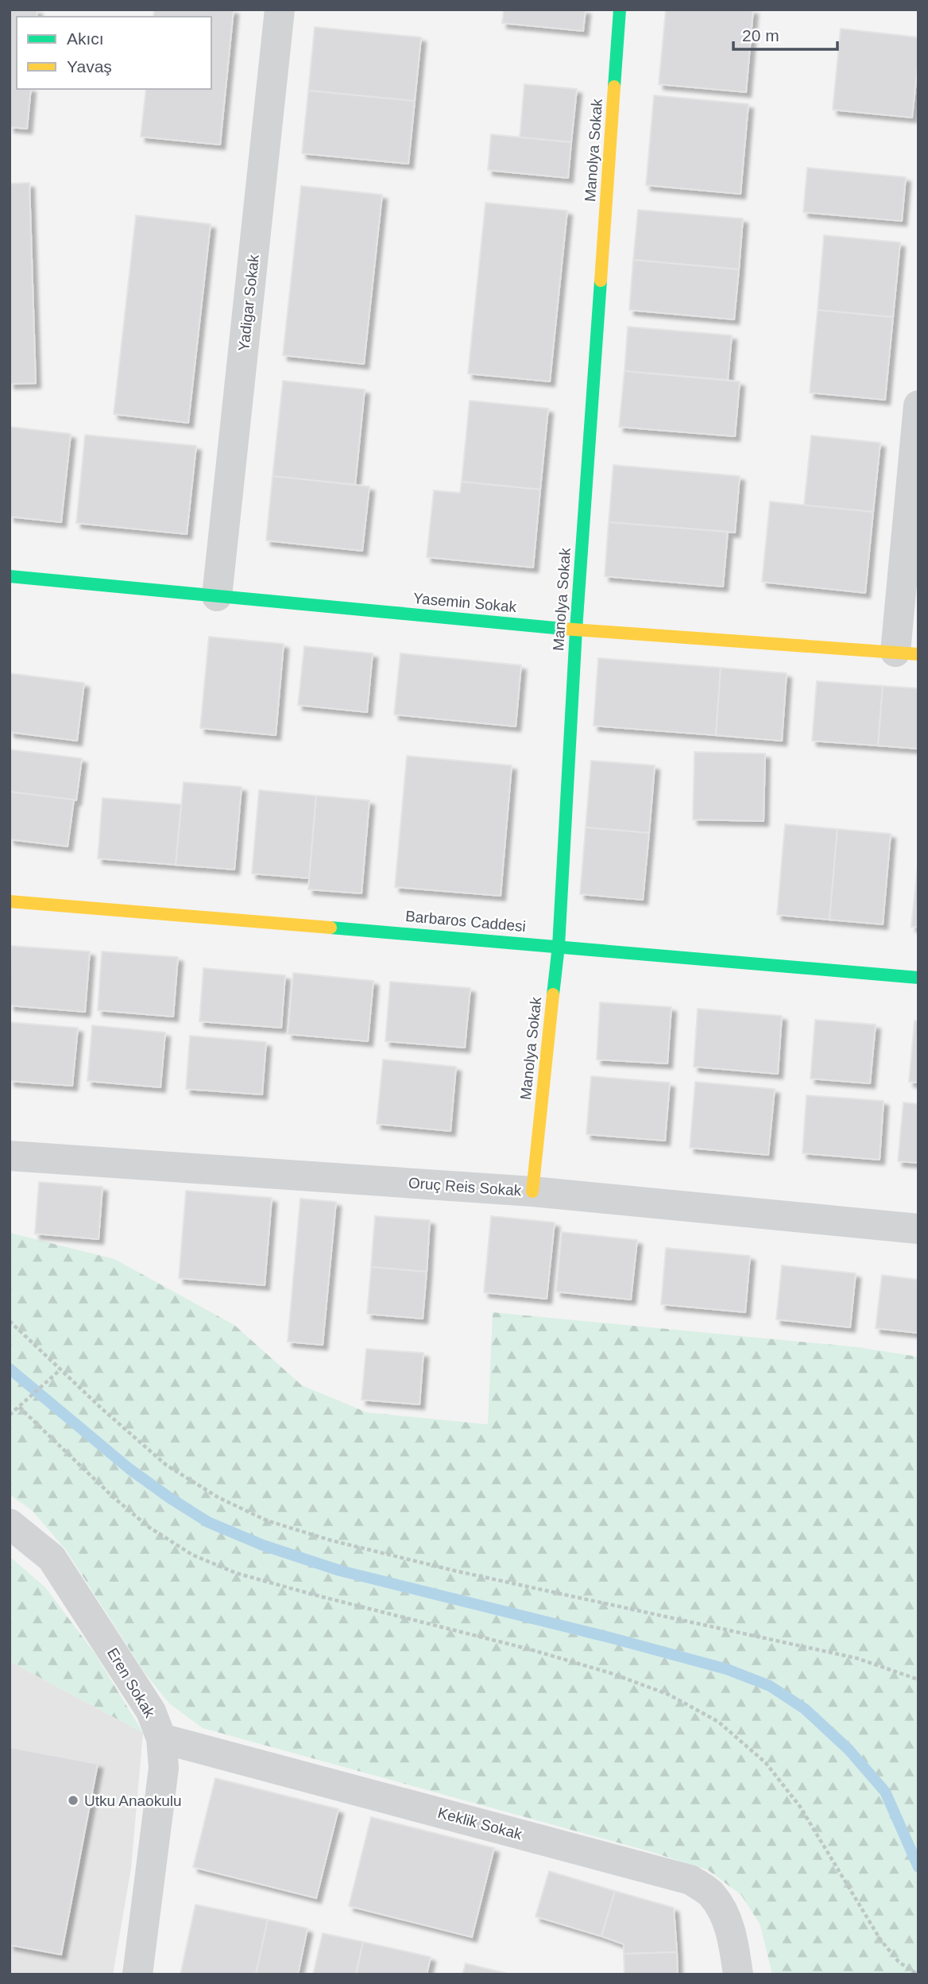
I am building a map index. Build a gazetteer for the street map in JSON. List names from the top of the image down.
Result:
{
  "streets": {
    "street": [
      "Manolya Sokak",
      "Yadigar Sokak",
      "Yasemin Sokak",
      "Barbaros Caddesi",
      "Oruç Reis Sokak",
      "Eren Sokak",
      "Keklik Sokak"
    ]
  },
  "crossings": [
    ["Manolya Sokak", "Yasemin Sokak"],
    ["Manolya Sokak", "Barbaros Caddesi"],
    ["Manolya Sokak", "Oruç Reis Sokak"],
    ["Yadigar Sokak", "Yasemin Sokak"],
    ["Eren Sokak", "Keklik Sokak"]
  ],
  "places": ["Utku Anaokulu"],
  "legend": ["Akıcı", "Yavaş"],
  "scale_bar": "20 m"
}
